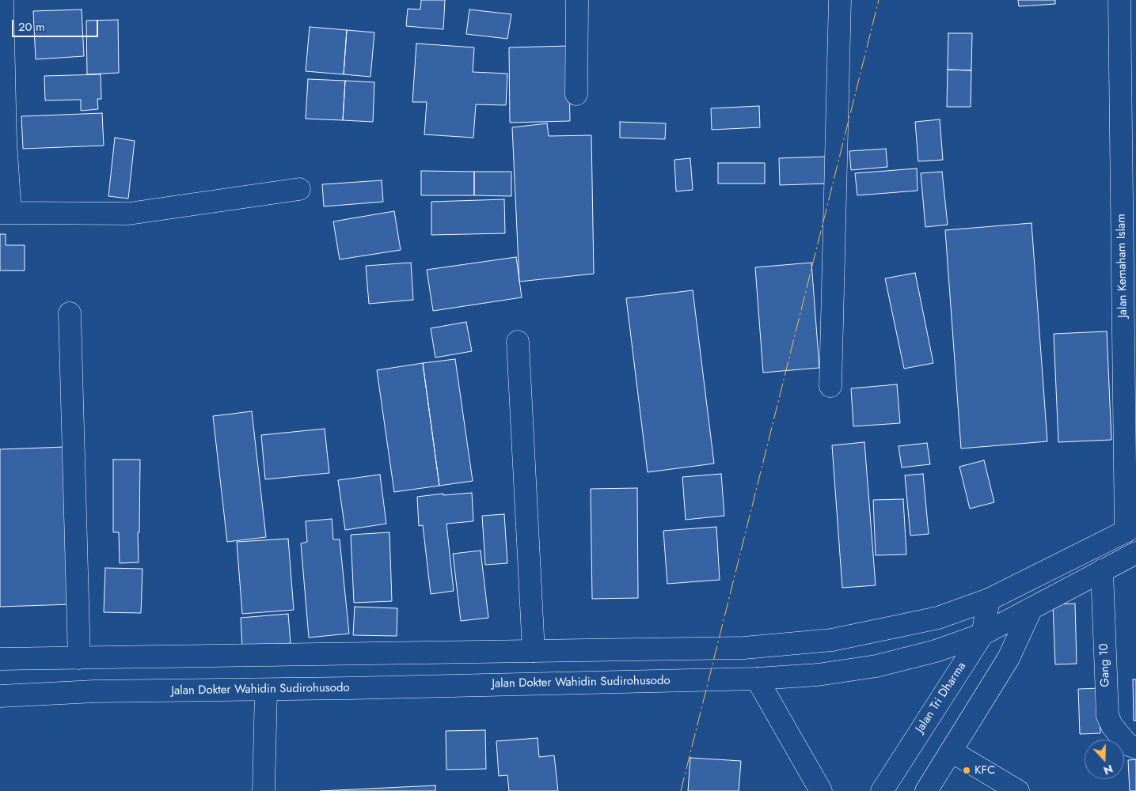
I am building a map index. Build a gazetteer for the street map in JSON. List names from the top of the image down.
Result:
{
  "streets": {
    "main road": [
      "Jalan Kemaham Islam",
      "Gang 10",
      "Jalan Dokter Wahidin Sudirohusodo",
      "Jalan Tri Dharma"
    ]
  },
  "crossings": [
    ["Gang 10", "Jalan Dokter Wahidin Sudirohusodo"],
    ["Jalan Dokter Wahidin Sudirohusodo", "Jalan Tri Dharma"]
  ],
  "places": ["KFC"],
  "scale_bar": "20 m",
  "north": "bottom"
}
